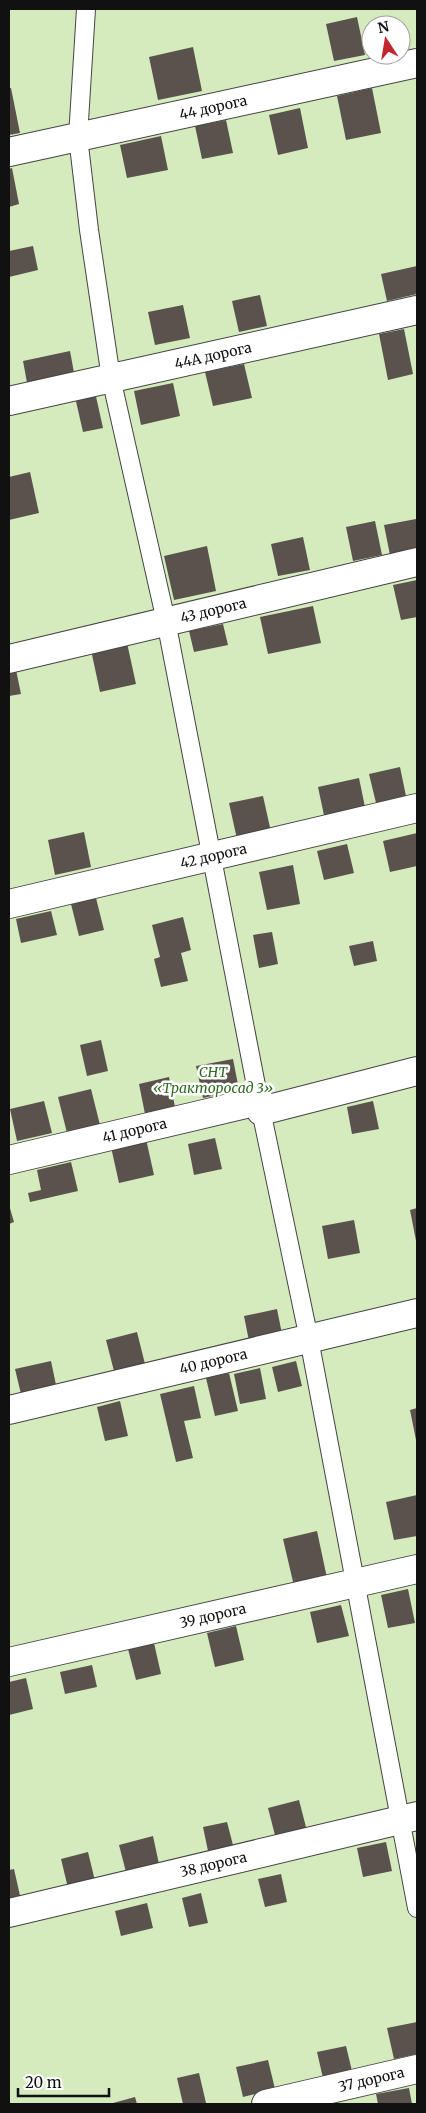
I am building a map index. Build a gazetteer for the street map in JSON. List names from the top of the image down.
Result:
{
  "streets": {
    "street": [
      "44 дорога",
      "44А дорога",
      "43 дорога",
      "42 дорога",
      "41 дорога",
      "40 дорога",
      "39 дорога",
      "38 дорога",
      "37 дорога"
    ]
  },
  "parks": ["СНТ «Тракторосад 3»"],
  "scale_bar": "20 m",
  "north": "top"
}
